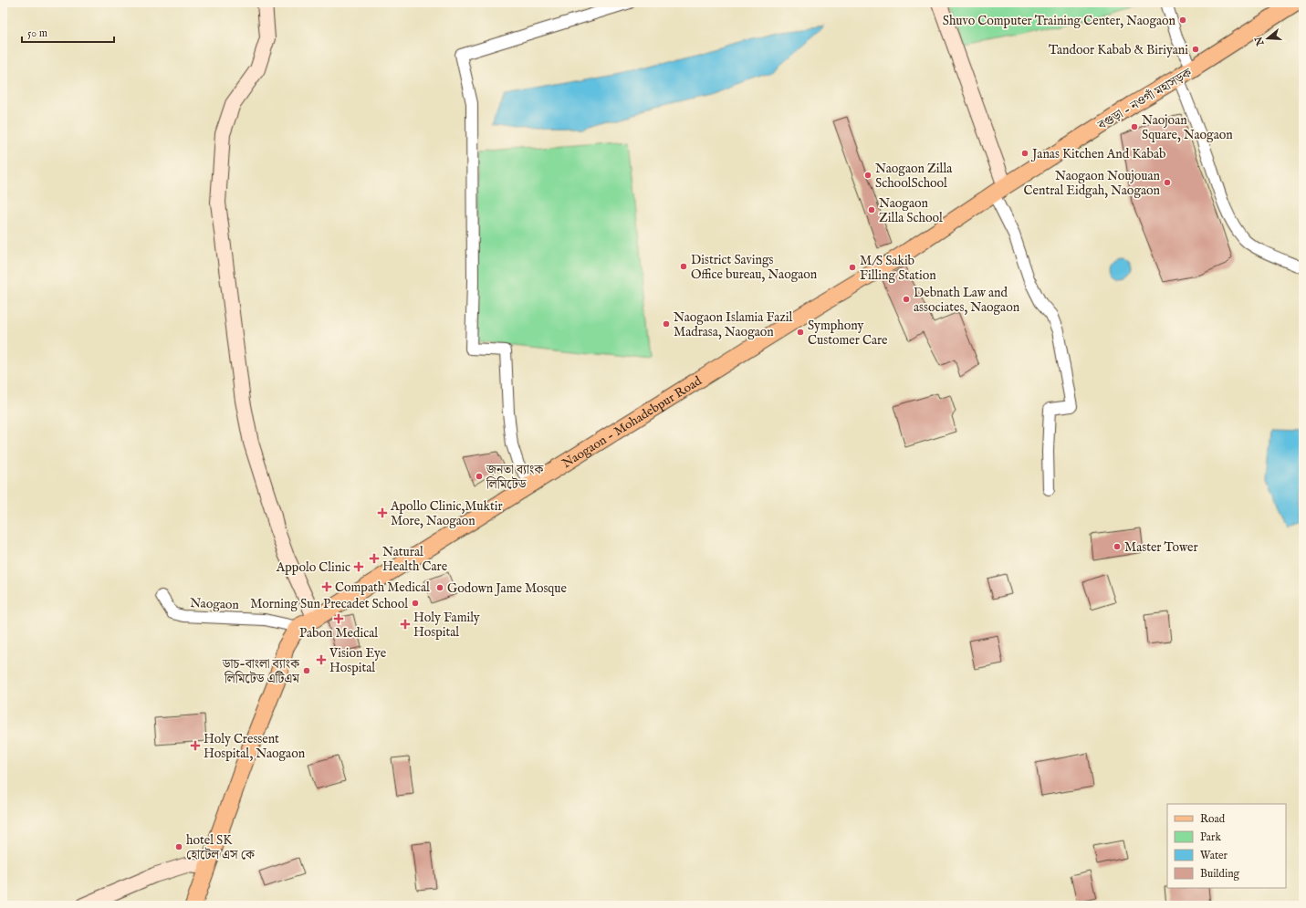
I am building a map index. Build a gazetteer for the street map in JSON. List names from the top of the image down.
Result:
{
  "streets": {
    "main road": ["বগুড়া - নওগাঁ মহাসড়ক", "Naogaon - Mohadebpur Road"],
    "street": ["Naogaon"]
  },
  "crossings": [
    ["বগুড়া - নওগাঁ মহাসড়ক", "Naogaon - Mohadebpur Road"],
    ["Naogaon - Mohadebpur Road", "Naogaon"]
  ],
  "places": {
    "other": [
      "Shuvo Computer Training Center, Naogaon",
      "Tandoor Kabab & Biriyani",
      "Naojoan Square, Naogaon",
      "Janas Kitchen And Kabab",
      "Naogaon Zilla SchoolSchool",
      "Naogaon Noujouan Central Eidgah, Naogaon",
      "Naogaon Zilla School",
      "District Savings Office bureau, Naogaon",
      "M/S Sakib Filling Station",
      "Debnath Law and associates, Naogaon",
      "Naogaon Islamia Fazil Madrasa, Naogaon",
      "Symphony Customer Care",
      "জনতা ব্যাংক লিমিটেড",
      "Master Tower",
      "Godown Jame Mosque",
      "Morning Sun Precadet School",
      "ডাচ-বাংলা ব্যাংক লিমিটেড এটিএম",
      "hotel SK হোটেল এস কে"
    ],
    "health": [
      "Apollo Clinic,Muktir More, Naogaon",
      "Natural Health Care",
      "Appolo Clinic",
      "Compath Medical",
      "Pabon Medical",
      "Holy Family Hospital",
      "Vision Eye Hospital",
      "Holy Cressent Hospital, Naogaon"
    ]
  },
  "legend": [
    "Road",
    "Park",
    "Water",
    "Building"
  ],
  "scale_bar": "50 m",
  "north": "left"
}
